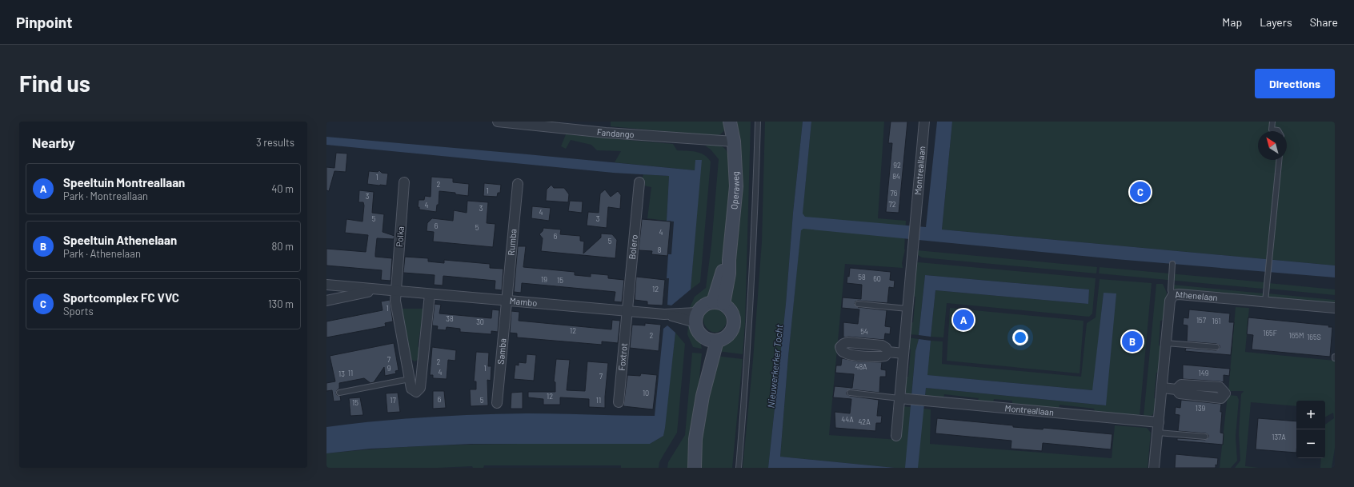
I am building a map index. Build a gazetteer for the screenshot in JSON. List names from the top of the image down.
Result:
{
  "streets": {
    "main road": ["Operaweg"],
    "street": [
      "Fandango",
      "Montreallaan",
      "Polka",
      "Rumba",
      "Bolero",
      "Athenelaan",
      "Mambo",
      "Samba",
      "Foxtrot"
    ]
  },
  "crossings": [
    ["Fandango", "Operaweg"],
    ["Montreallaan", "Athenelaan"],
    ["Operaweg", "Mambo"],
    ["Polka", "Mambo"],
    ["Rumba", "Mambo"],
    ["Rumba", "Samba"],
    ["Bolero", "Mambo"],
    ["Bolero", "Foxtrot"],
    ["Mambo", "Samba"],
    ["Mambo", "Foxtrot"]
  ],
  "water": ["Nieuwerkerker Tocht"],
  "house_numbers": [
    "92",
    "84",
    "1",
    "2",
    "1",
    "76",
    "3",
    "72",
    "4",
    "3",
    "4",
    "5",
    "3",
    "6",
    "5",
    "4",
    "6",
    "5",
    "8",
    "58",
    "60",
    "19",
    "15",
    "12",
    "1",
    "38",
    "157",
    "161",
    "30",
    "12",
    "54",
    "165F",
    "2",
    "165M",
    "165S",
    "7",
    "2",
    "48A",
    "9",
    "1",
    "4",
    "11",
    "149",
    "13",
    "7",
    "10",
    "12",
    "6",
    "17",
    "5",
    "11",
    "15",
    "139",
    "44A",
    "42A",
    "137A"
  ],
  "north": "top left",
  "page": {
    "header": "Pinpoint",
    "nav": ["Map", "Layers", "Share"],
    "buttons": "Directions",
    "title": "Find us",
    "heading": ["Nearby", "3 results"],
    "list": [
      {
        "mark": "A",
        "name": "Speeltuin Montreallaan",
        "note": "Park · Montreallaan",
        "value": "40 m"
      },
      {
        "mark": "B",
        "name": "Speeltuin Athenelaan",
        "note": "Park · Athenelaan",
        "value": "80 m"
      },
      {
        "mark": "C",
        "name": "Sportcomplex FC VVC",
        "note": "Sports",
        "value": "130 m"
      }
    ],
    "pins": ["C", "A", "B"],
    "map_buttons": ["+", "−"]
  }
}
